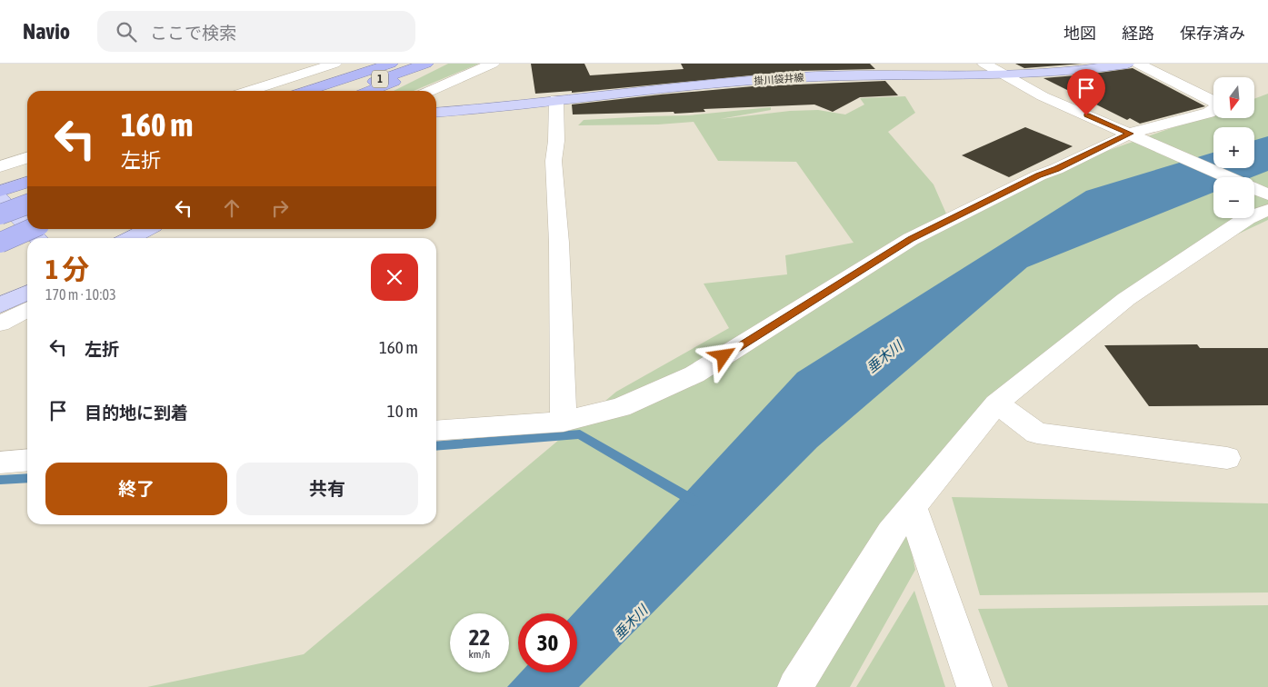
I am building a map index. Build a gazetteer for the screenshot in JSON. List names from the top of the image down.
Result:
{
  "streets": {
    "highway": ["1"],
    "main road": ["掛川袋井線"]
  },
  "water": ["垂木川"],
  "north": "bottom",
  "page": {
    "header": "Navio",
    "search": "ここで検索",
    "nav": ["地図", "経路", "保存済み"],
    "map_buttons": ["+", "−"],
    "turn": ["160 m", "左折"],
    "heading": ["1 分", "170 m · 10:03"],
    "list": [
      {
        "name": "左折",
        "value": "160 m"
      },
      {
        "name": "目的地に到着",
        "value": "10 m"
      }
    ],
    "buttons": ["終了", "共有"],
    "speed": "22 km/h",
    "limit": "30"
  }
}
